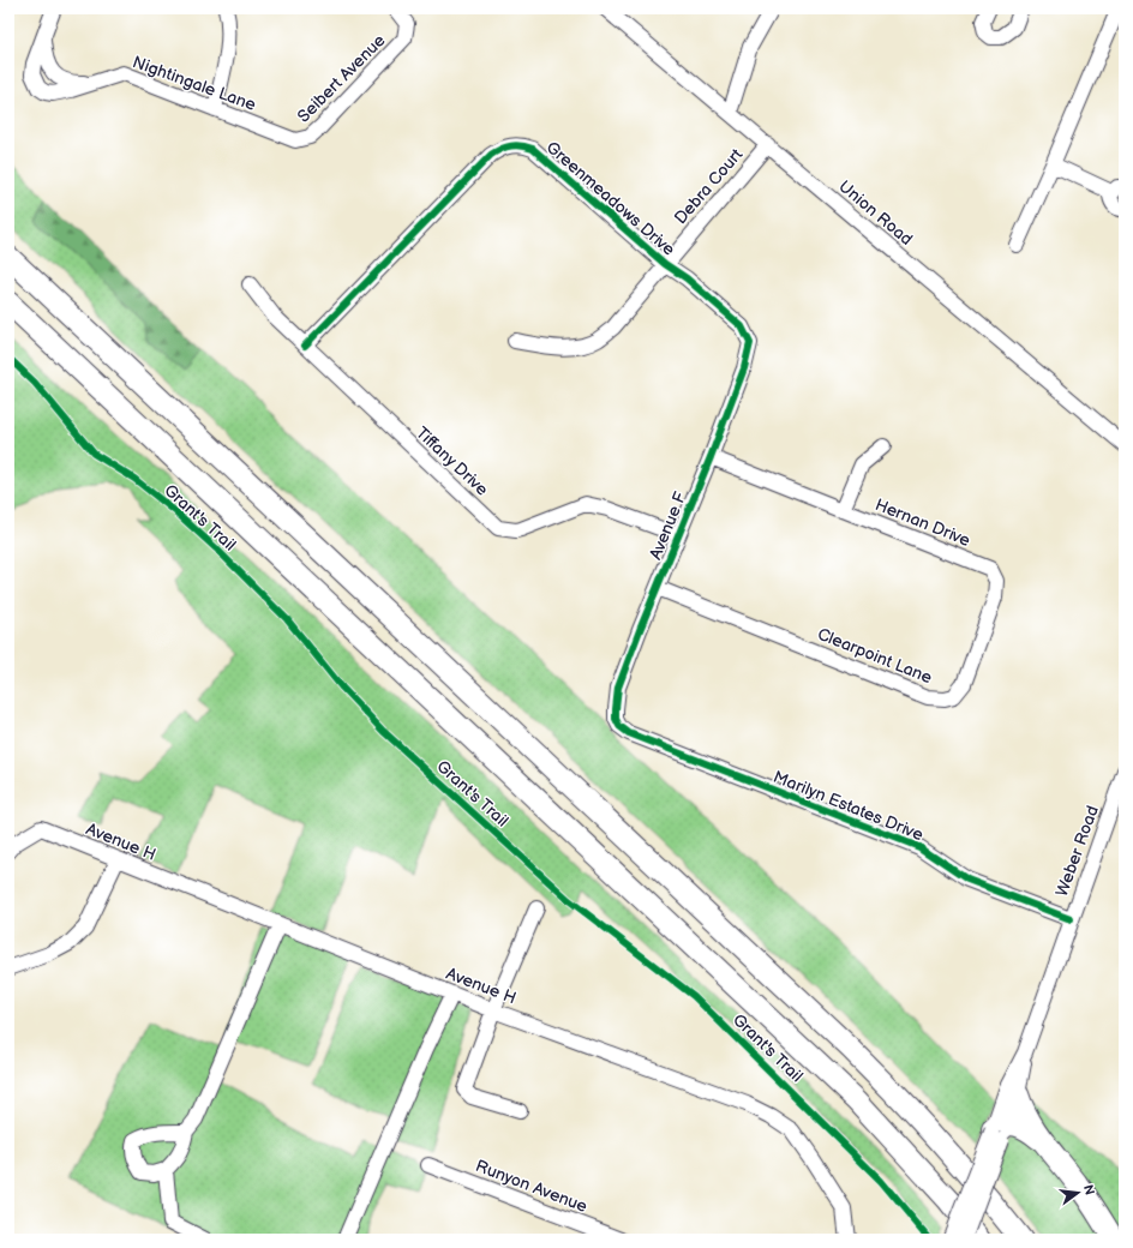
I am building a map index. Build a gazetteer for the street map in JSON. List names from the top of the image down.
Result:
{
  "streets": {
    "street": [
      "Seibert Avenue",
      "Nightingale Lane",
      "Debra Court",
      "Greenmeadows Drive",
      "Union Road",
      "Tiffany Drive",
      "Hernan Drive",
      "Avenue F",
      "Clearpoint Lane",
      "Marilyn Estates Drive",
      "Avenue H",
      "Weber Road",
      "Runyon Avenue"
    ],
    "cycle path": ["Grant's Trail"]
  },
  "crossings": [
    ["Seibert Avenue", "Nightingale Lane"],
    ["Debra Court", "Greenmeadows Drive"],
    ["Debra Court", "Union Road"],
    ["Greenmeadows Drive", "Tiffany Drive"],
    ["Greenmeadows Drive", "Avenue F"],
    ["Tiffany Drive", "Avenue F"],
    ["Hernan Drive", "Avenue F"],
    ["Hernan Drive", "Clearpoint Lane"],
    ["Avenue F", "Clearpoint Lane"],
    ["Avenue F", "Marilyn Estates Drive"],
    ["Marilyn Estates Drive", "Weber Road"]
  ],
  "north": "right"
}
